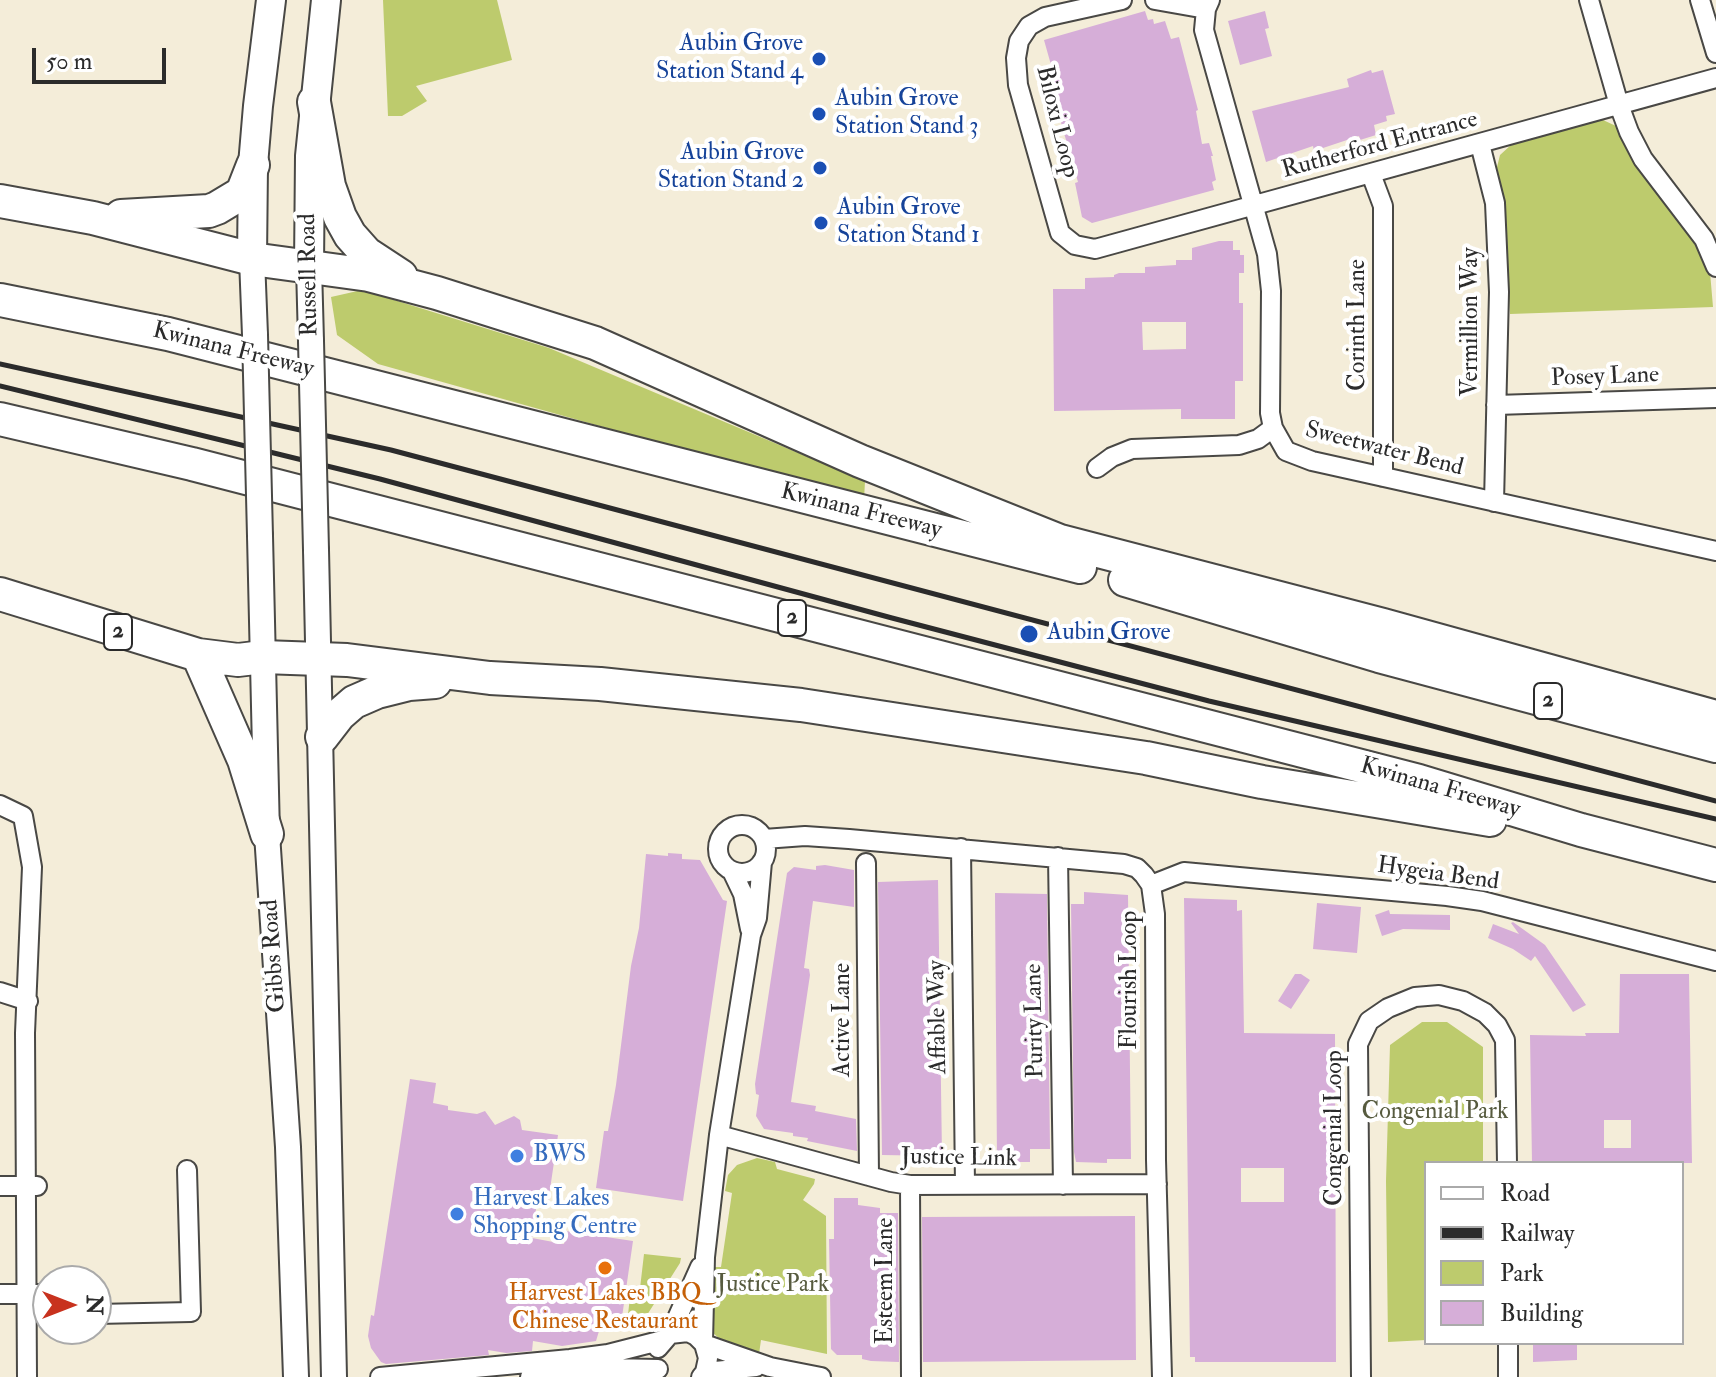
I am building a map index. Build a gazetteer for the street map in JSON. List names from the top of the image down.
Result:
{
  "streets": {
    "highway": ["Kwinana Freeway", "2"],
    "main road": ["Russell Road", "Gibbs Road"],
    "street": [
      "Biloxi Loop",
      "Rutherford Entrance",
      "Vermillion Way",
      "Corinth Lane",
      "Posey Lane",
      "Sweetwater Bend",
      "Hygeia Bend",
      "Flourish Loop",
      "Affable Way",
      "Active Lane",
      "Purity Lane",
      "Congenial Loop",
      "Justice Link",
      "Esteem Lane"
    ]
  },
  "crossings": [
    ["Biloxi Loop", "Rutherford Entrance"],
    ["Rutherford Entrance", "Vermillion Way"],
    ["Rutherford Entrance", "Corinth Lane"],
    ["Rutherford Entrance", "Sweetwater Bend"],
    ["Russell Road", "2"],
    ["Russell Road", "Gibbs Road"],
    ["Vermillion Way", "Posey Lane"],
    ["Vermillion Way", "Sweetwater Bend"],
    ["Corinth Lane", "Sweetwater Bend"],
    ["Kwinana Freeway", "2"],
    ["2", "Gibbs Road"],
    ["Hygeia Bend", "Flourish Loop"],
    ["Flourish Loop", "Affable Way"],
    ["Flourish Loop", "Purity Lane"],
    ["Flourish Loop", "Justice Link"],
    ["Affable Way", "Justice Link"],
    ["Active Lane", "Justice Link"],
    ["Purity Lane", "Justice Link"],
    ["Justice Link", "Esteem Lane"]
  ],
  "parks": ["Congenial Park", "Justice Park"],
  "places": [
    "Aubin Grove Station Stand 4",
    "Aubin Grove Station Stand 3",
    "Aubin Grove Station Stand 2",
    "Aubin Grove Station Stand 1",
    "Aubin Grove",
    "BWS",
    "Harvest Lakes Shopping Centre",
    "Harvest Lakes BBQ Chinese Restaurant"
  ],
  "legend": [
    "Road",
    "Railway",
    "Park",
    "Building"
  ],
  "scale_bar": "50 m",
  "north": "right"
}
